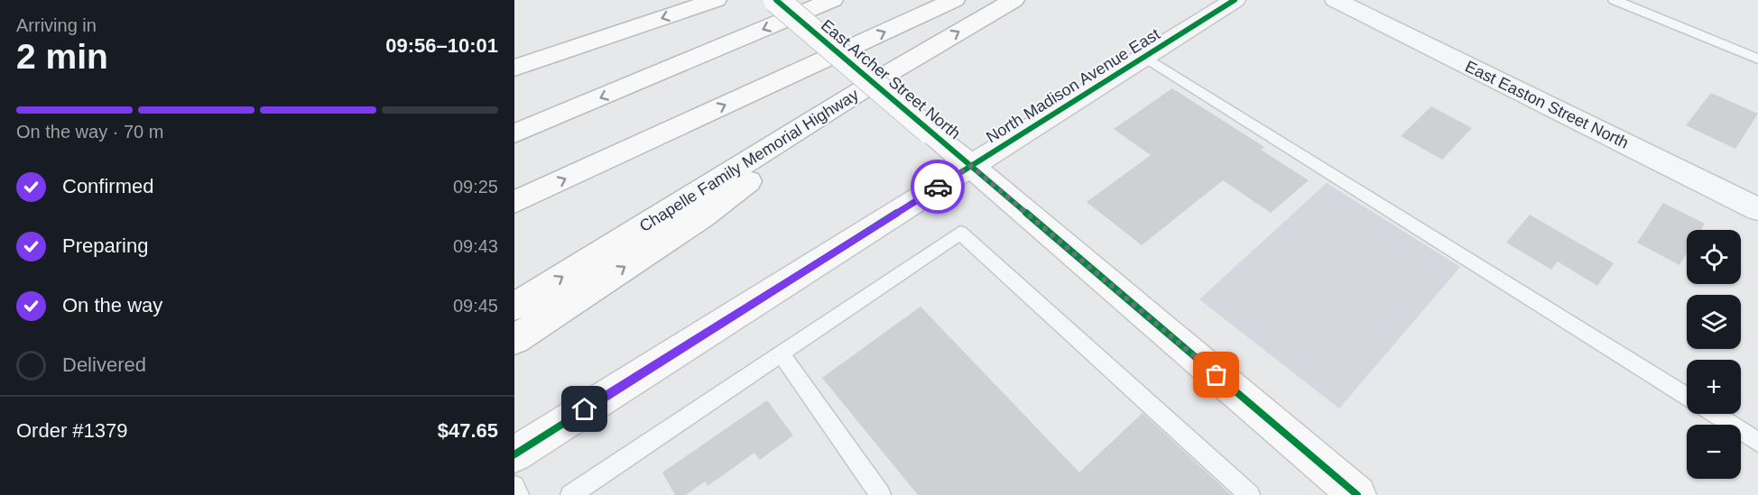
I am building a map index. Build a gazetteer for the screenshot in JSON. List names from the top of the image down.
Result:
{
  "streets": {
    "main road": ["East Archer Street North", "North Madison Avenue East", "Chapelle Family Memorial Highway"],
    "street": ["East Easton Street North"]
  },
  "crossings": [
    ["East Archer Street North", "North Madison Avenue East"]
  ],
  "page": {
    "heading": ["2 min", "Arriving in", "09:56–10:01"],
    "panel": ["Order #1379", "$47.65"],
    "bar": "On the way · 70 m",
    "list": [
      ["Confirmed", "09:25"],
      ["Preparing", "09:43"],
      ["On the way", "09:45"],
      "Delivered"
    ],
    "map_buttons": ["+", "−"]
  }
}
